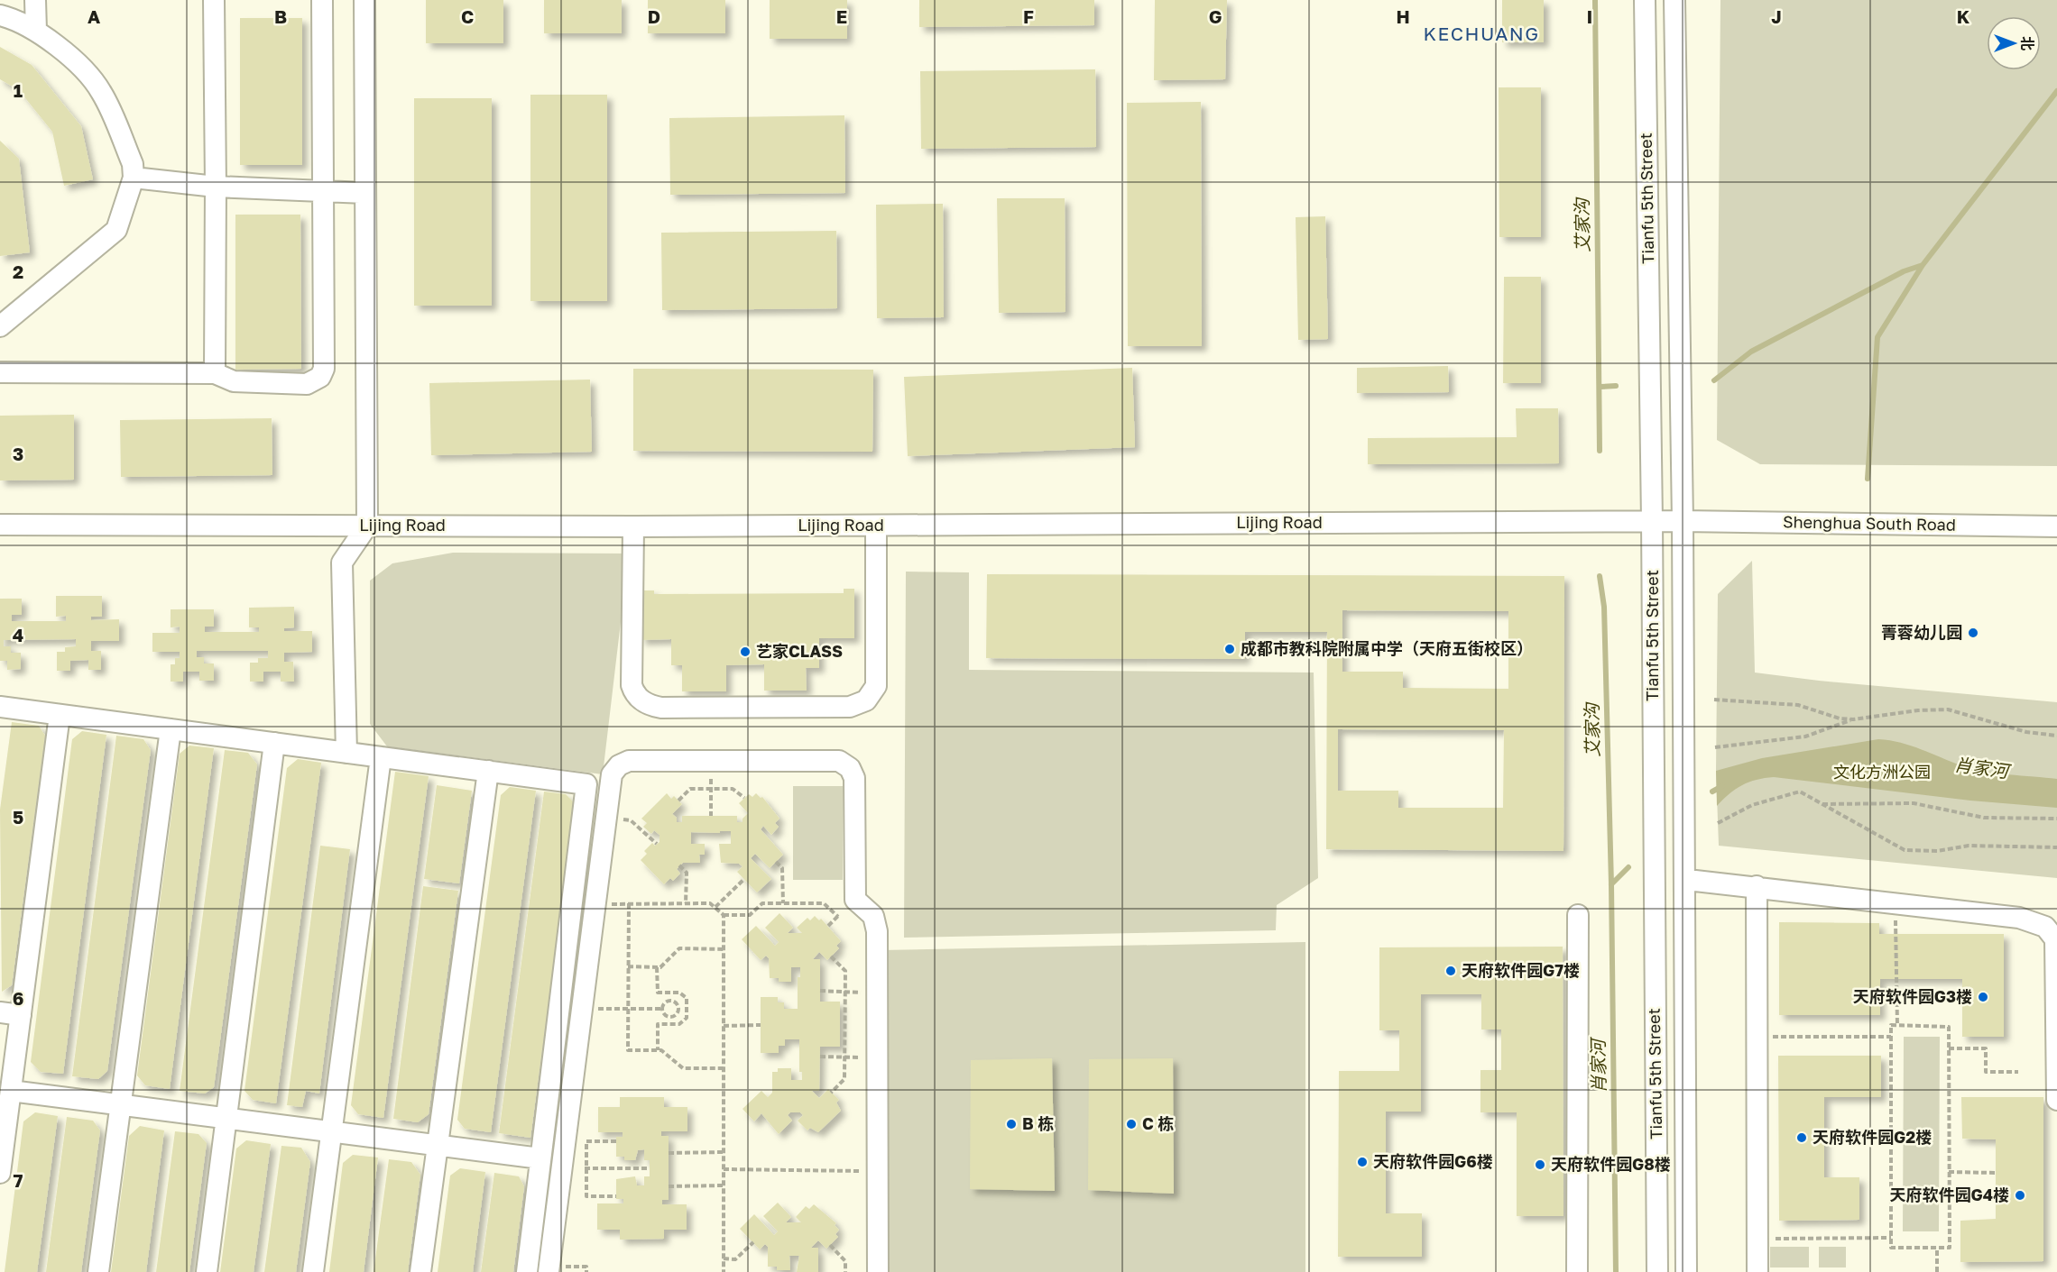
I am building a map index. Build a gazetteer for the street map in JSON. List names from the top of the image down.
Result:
{
  "streets": {
    "street": ["Tianfu 5th Street", "Lijing Road", "Shenghua South Road"]
  },
  "crossings": [
    ["Tianfu 5th Street", "Lijing Road"],
    ["Tianfu 5th Street", "Shenghua South Road"],
    ["Lijing Road", "Shenghua South Road"]
  ],
  "districts": ["KECHUANG"],
  "water": ["艾家沟", "肖家河"],
  "parks": ["文化方洲公园"],
  "places": [
    "菁蓉幼儿园",
    "成都市教科院附属中学（天府五街校区）",
    "艺家CLASS",
    "天府软件园G7楼",
    "天府软件园G3楼",
    "B 栋",
    "C 栋",
    "天府软件园G2楼",
    "天府软件园G6楼",
    "天府软件园G8楼",
    "天府软件园G4楼"
  ],
  "north": "right",
  "grid": {
    "columns": [
      "A",
      "B",
      "C",
      "D",
      "E",
      "F",
      "G",
      "H",
      "I",
      "J",
      "K"
    ],
    "rows": [
      "1",
      "2",
      "3",
      "4",
      "5",
      "6",
      "7"
    ]
  }
}
